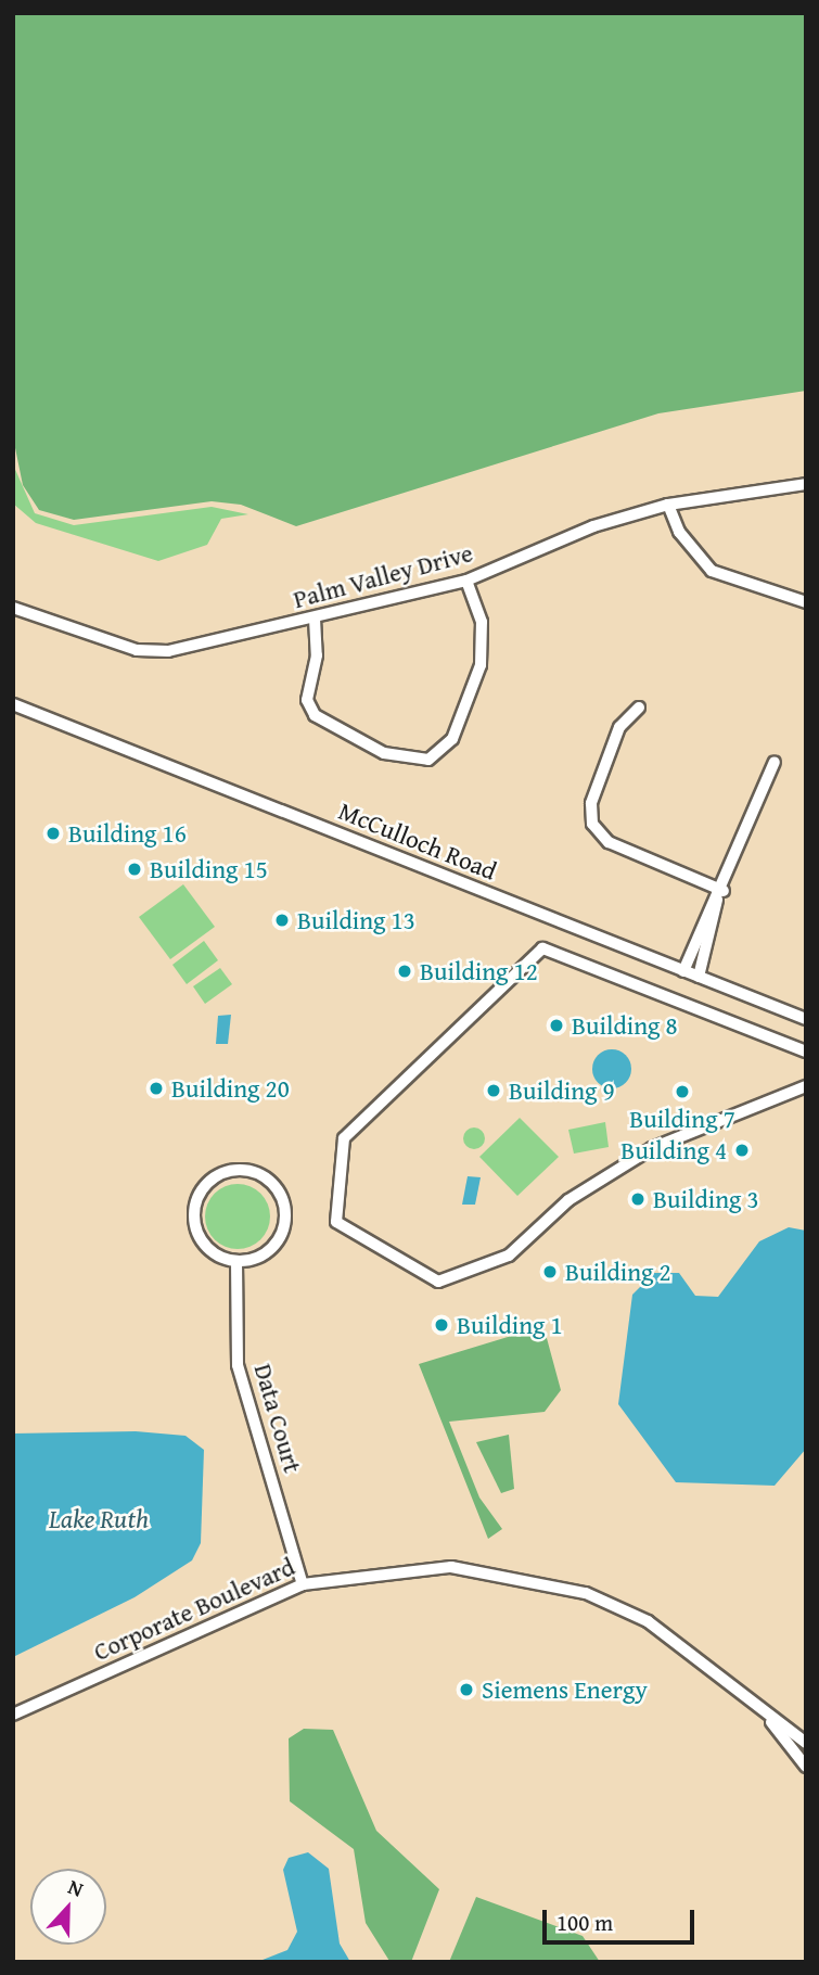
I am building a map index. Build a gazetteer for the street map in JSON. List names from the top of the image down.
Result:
{
  "streets": {
    "street": [
      "Palm Valley Drive",
      "McCulloch Road",
      "Data Court",
      "Corporate Boulevard"
    ]
  },
  "crossings": [
    ["Data Court", "Corporate Boulevard"]
  ],
  "water": ["Lake Ruth"],
  "places": [
    "Building 16",
    "Building 15",
    "Building 13",
    "Building 12",
    "Building 8",
    "Building 20",
    "Building 9",
    "Building 7",
    "Building 4",
    "Building 3",
    "Building 2",
    "Building 1",
    "Siemens Energy"
  ],
  "scale_bar": "100 m",
  "north": "top"
}
